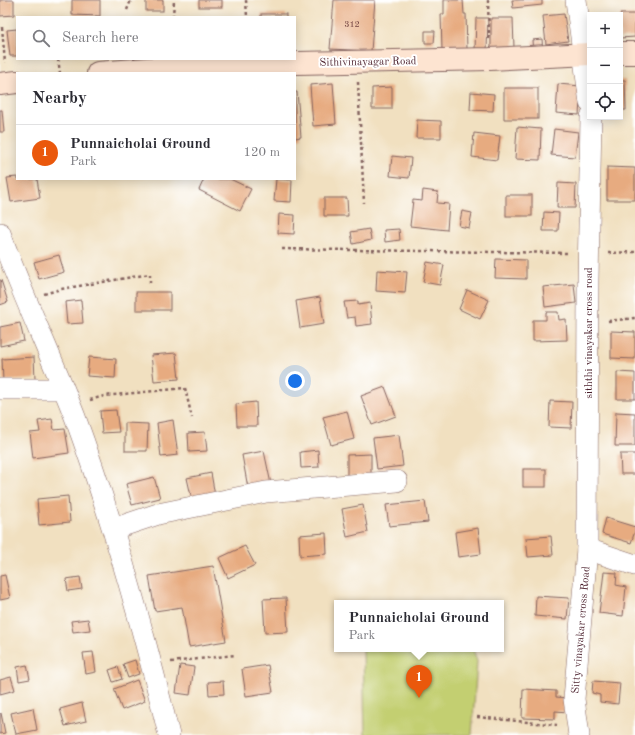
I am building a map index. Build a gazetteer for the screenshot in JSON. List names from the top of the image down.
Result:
{
  "streets": {
    "street": ["Sithivinayagar Road", "siththi vinayakar cross road", "Sitty vinayakar cross Road"]
  },
  "crossings": [
    ["siththi vinayakar cross road", "Sitty vinayakar cross Road"]
  ],
  "house_numbers": ["312"],
  "page": {
    "map_buttons": ["+", "−"],
    "search": "Search here",
    "heading": "Nearby",
    "list": [
      {
        "mark": "1",
        "name": "Punnaicholai Ground",
        "note": "Park",
        "value": "120 m"
      }
    ],
    "popup": ["Punnaicholai Ground", "Park"],
    "pins": "1"
  }
}
